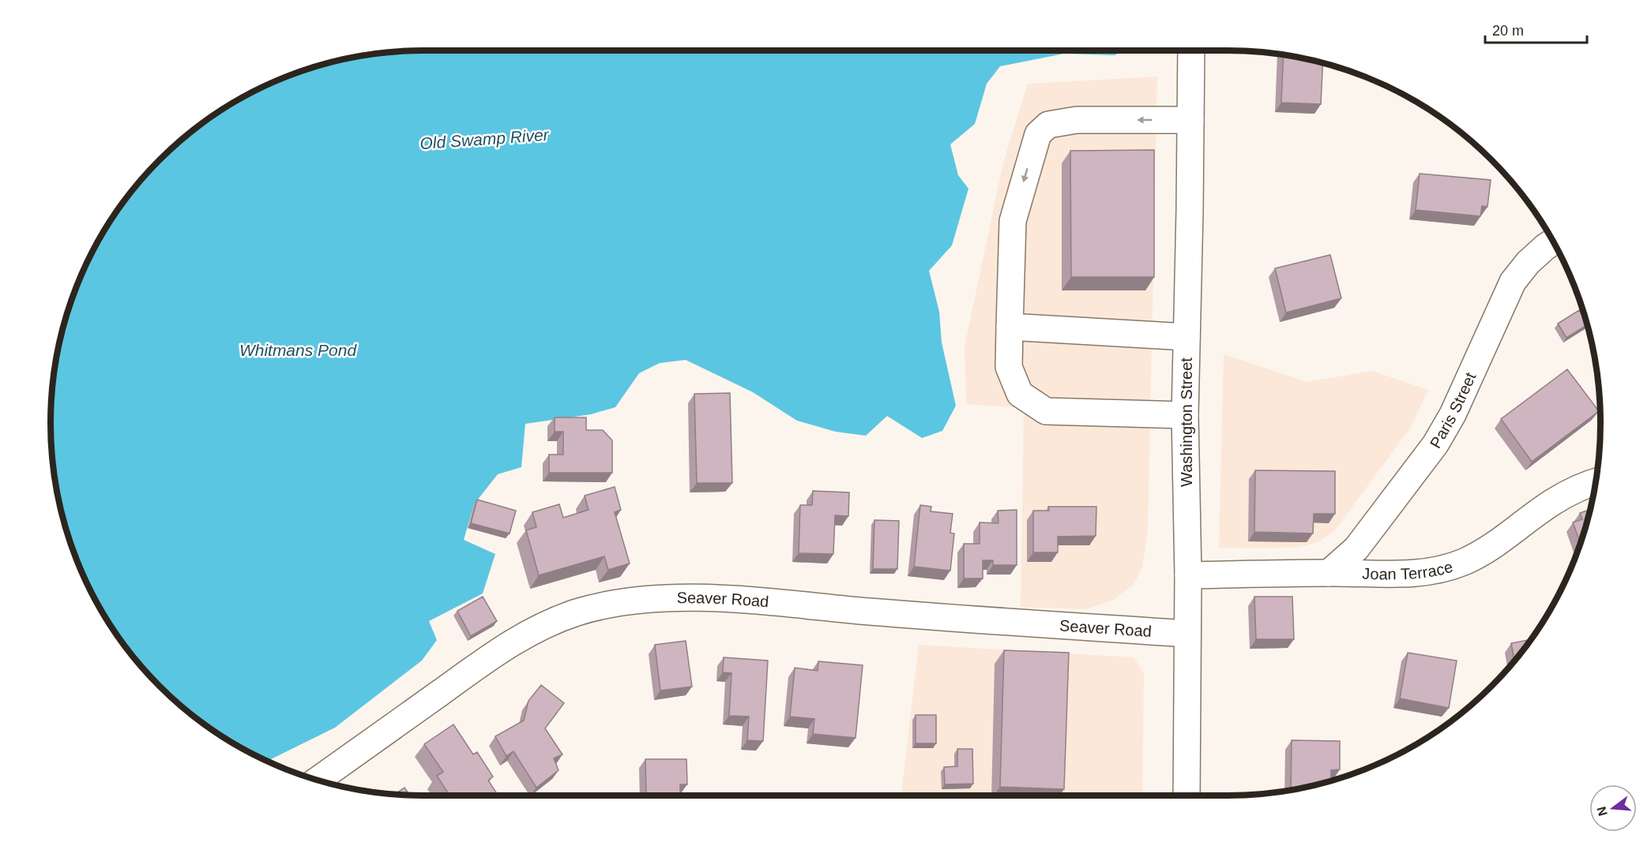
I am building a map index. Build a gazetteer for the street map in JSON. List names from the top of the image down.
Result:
{
  "streets": {
    "street": [
      "Paris Street",
      "Washington Street",
      "Joan Terrace",
      "Seaver Road"
    ]
  },
  "crossings": [
    ["Paris Street", "Joan Terrace"],
    ["Washington Street", "Joan Terrace"],
    ["Washington Street", "Seaver Road"]
  ],
  "water": ["Old Swamp River", "Whitmans Pond"],
  "scale_bar": "20 m",
  "north": "left"
}
